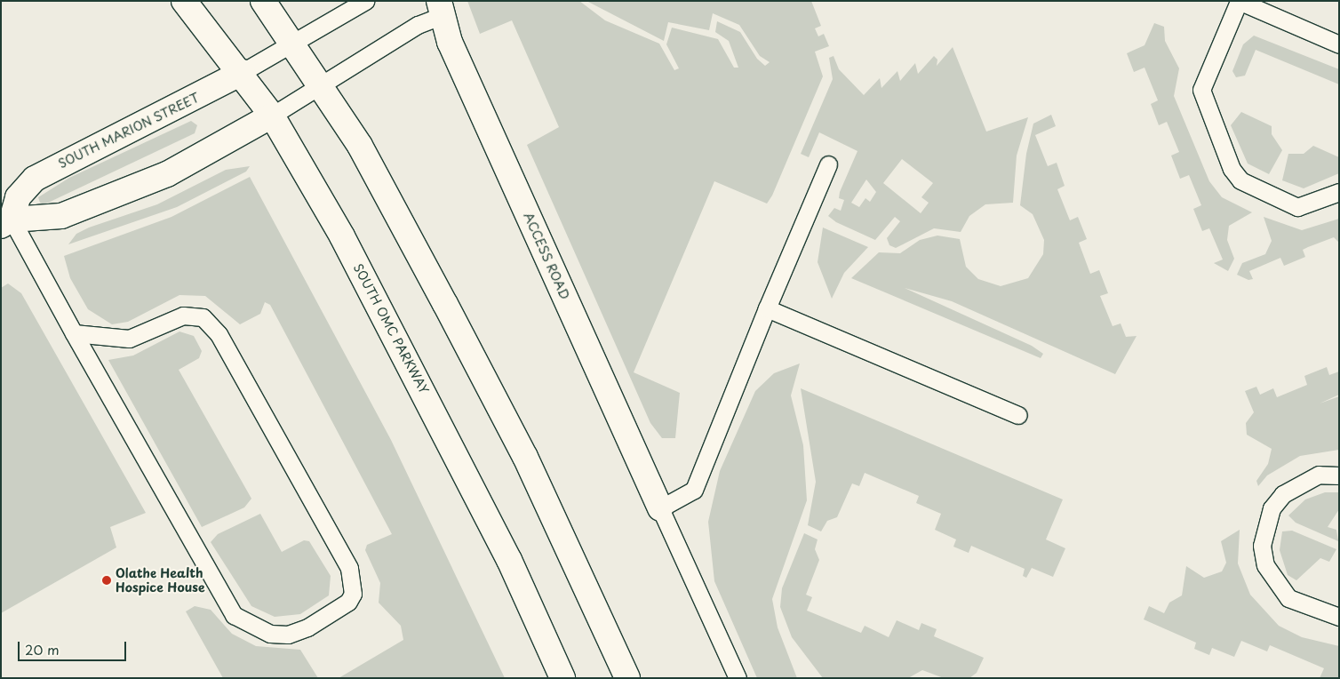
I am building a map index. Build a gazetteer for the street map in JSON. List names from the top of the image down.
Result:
{
  "streets": {
    "street": ["SOUTH MARION STREET", "ACCESS ROAD", "SOUTH OMC PARKWAY"]
  },
  "crossings": [
    ["SOUTH MARION STREET", "SOUTH OMC PARKWAY"]
  ],
  "places": ["Olathe Health Hospice House"],
  "scale_bar": "20 m"
}
